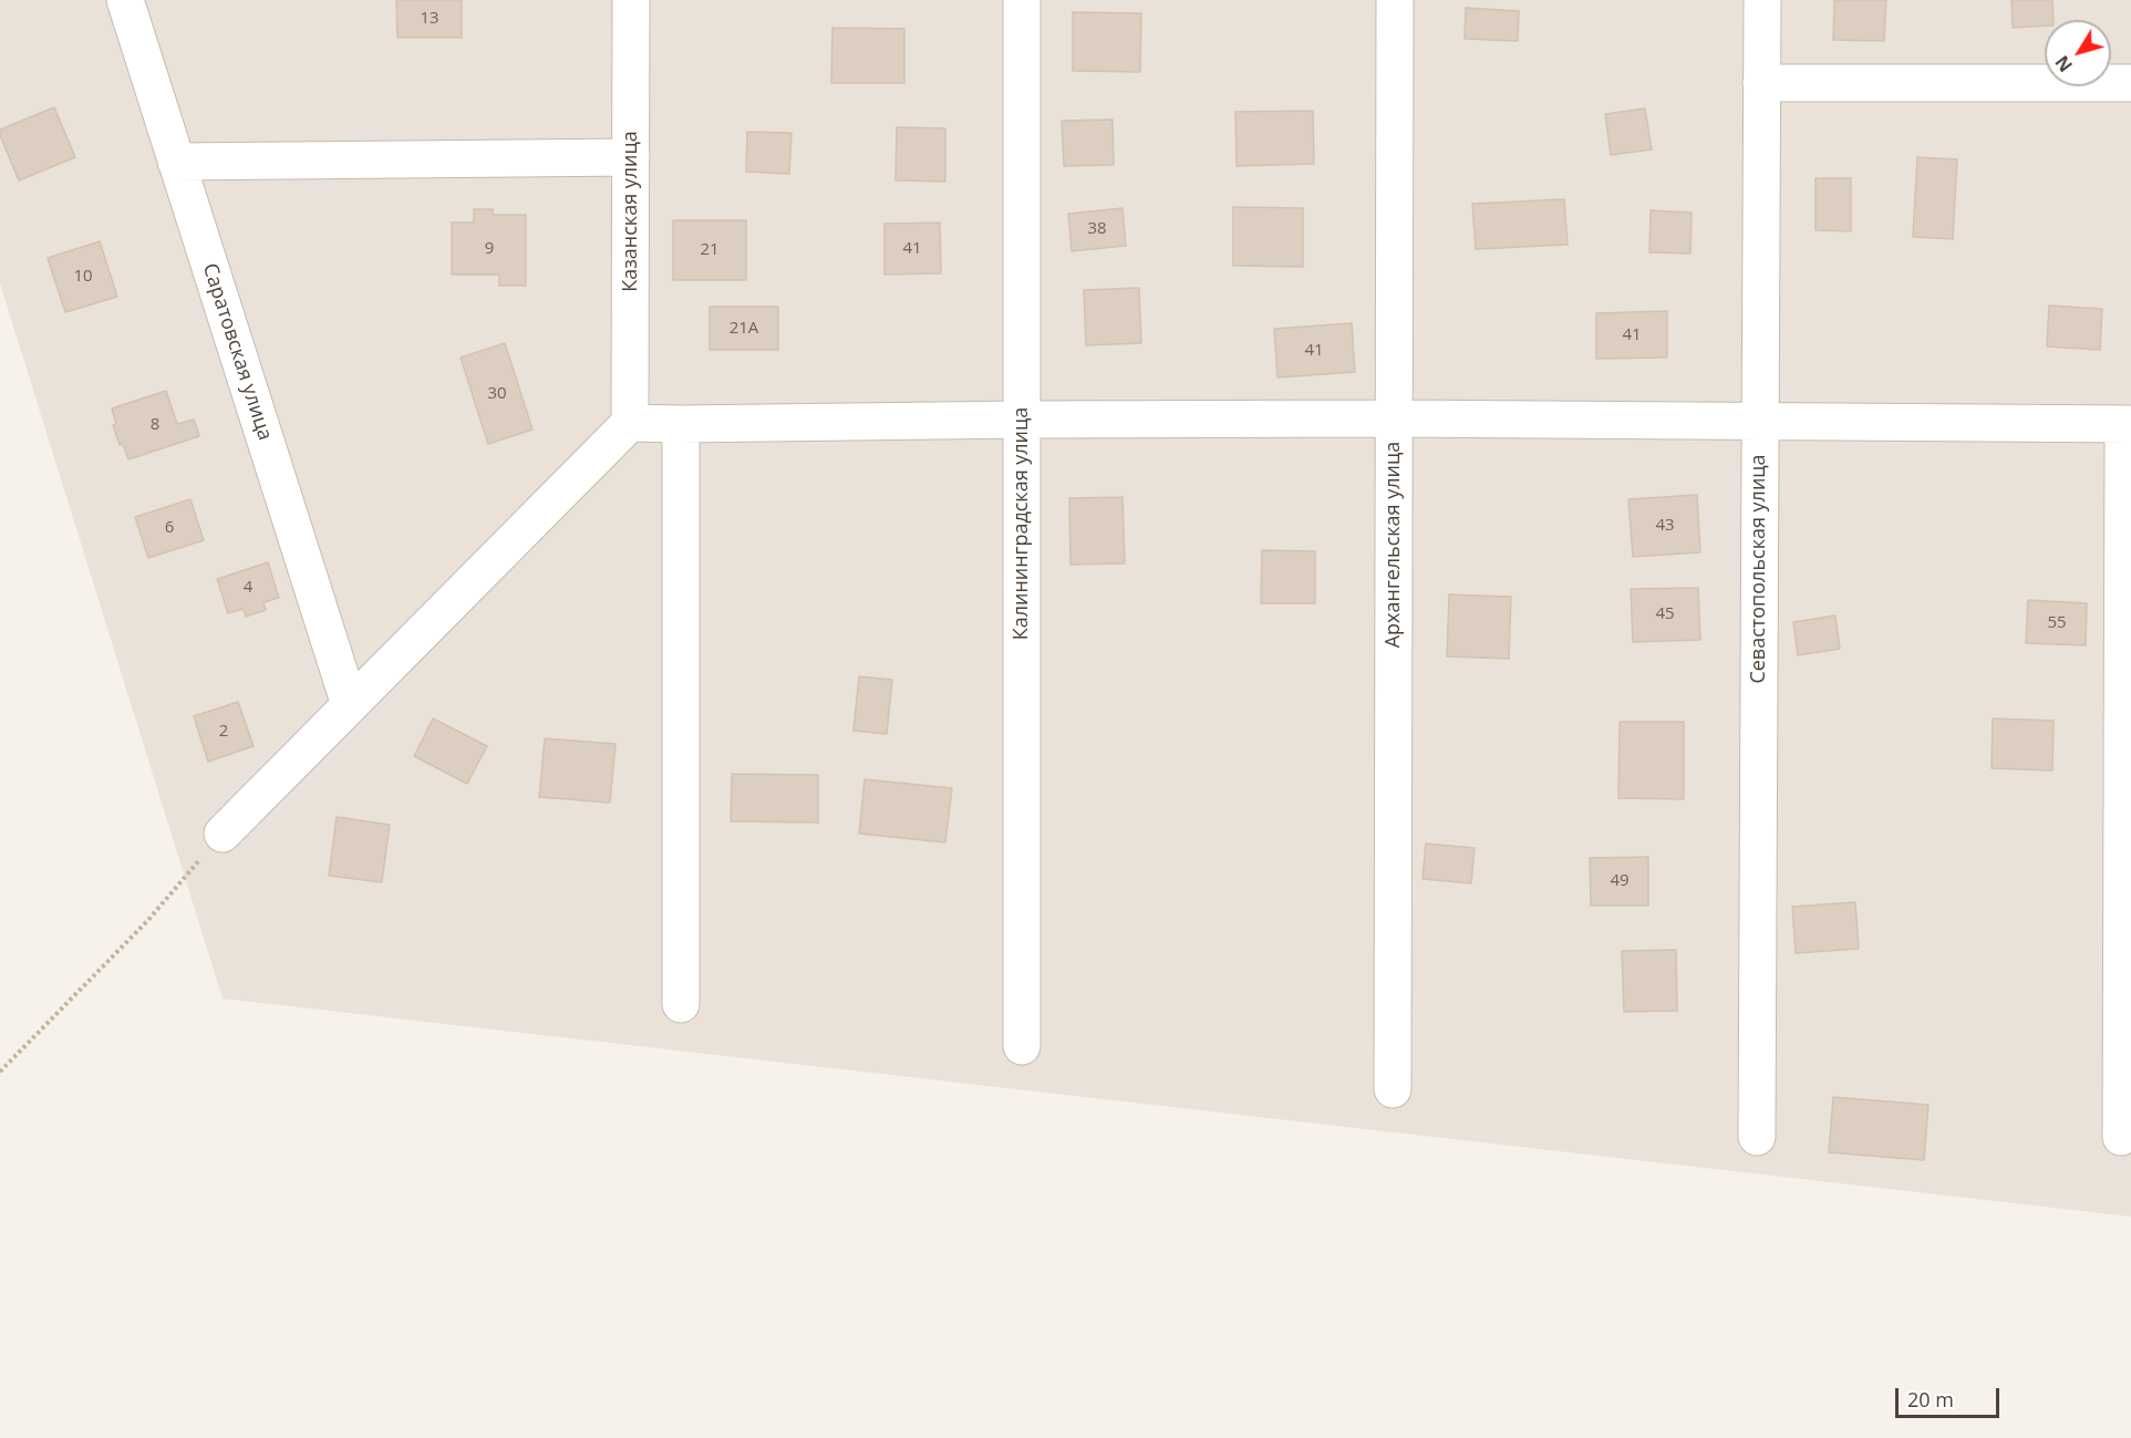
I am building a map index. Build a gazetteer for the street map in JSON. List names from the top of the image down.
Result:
{
  "streets": {
    "street": [
      "Казанская улица",
      "Саратовская улица",
      "Калининградская улица",
      "Архангельская улица",
      "Севастопольская улица"
    ]
  },
  "house_numbers": [
    "13",
    "38",
    "9",
    "41",
    "21",
    "10",
    "21А",
    "41",
    "41",
    "30",
    "8",
    "43",
    "6",
    "4",
    "45",
    "55",
    "2",
    "49"
  ],
  "scale_bar": "20 m",
  "north": "bottom left"
}
